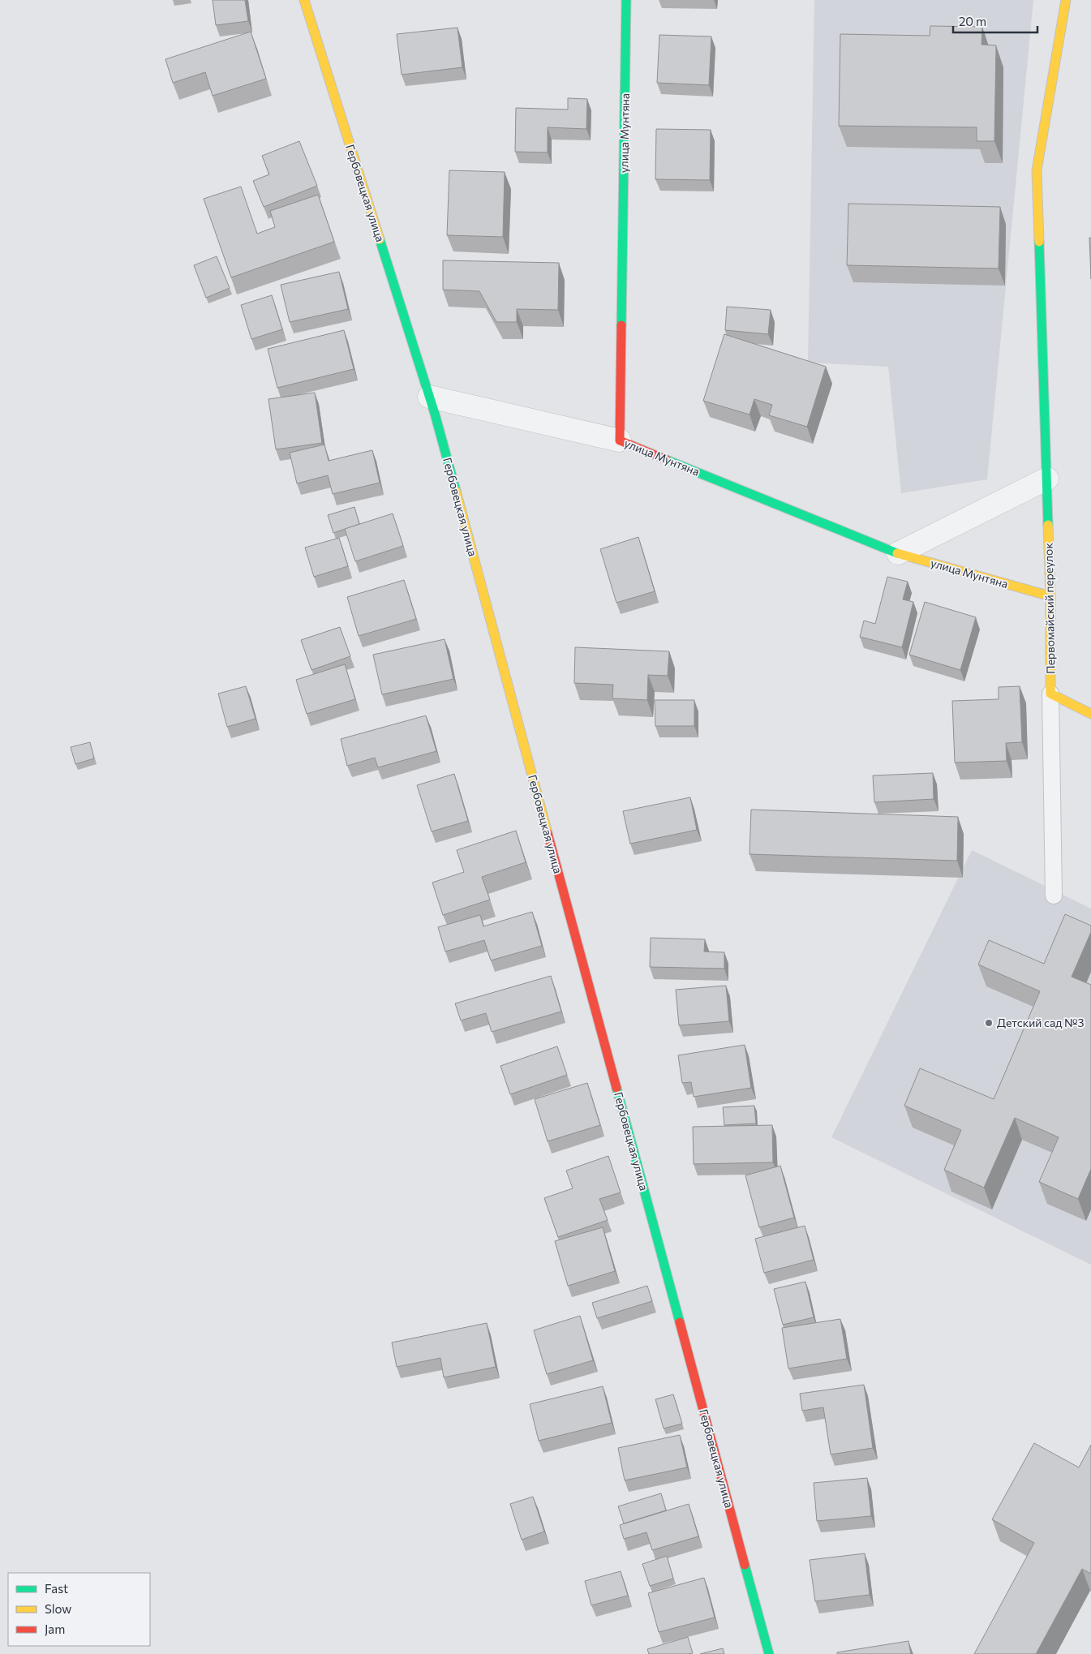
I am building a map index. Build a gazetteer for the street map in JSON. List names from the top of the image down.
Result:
{
  "streets": {
    "street": ["улица Мунтяна", "Гербовецкая улица", "Первомайский переулок"]
  },
  "crossings": [
    ["улица Мунтяна", "Первомайский переулок"]
  ],
  "places": ["Детский сад №3"],
  "legend": ["Fast", "Slow", "Jam"],
  "scale_bar": "20 m"
}
